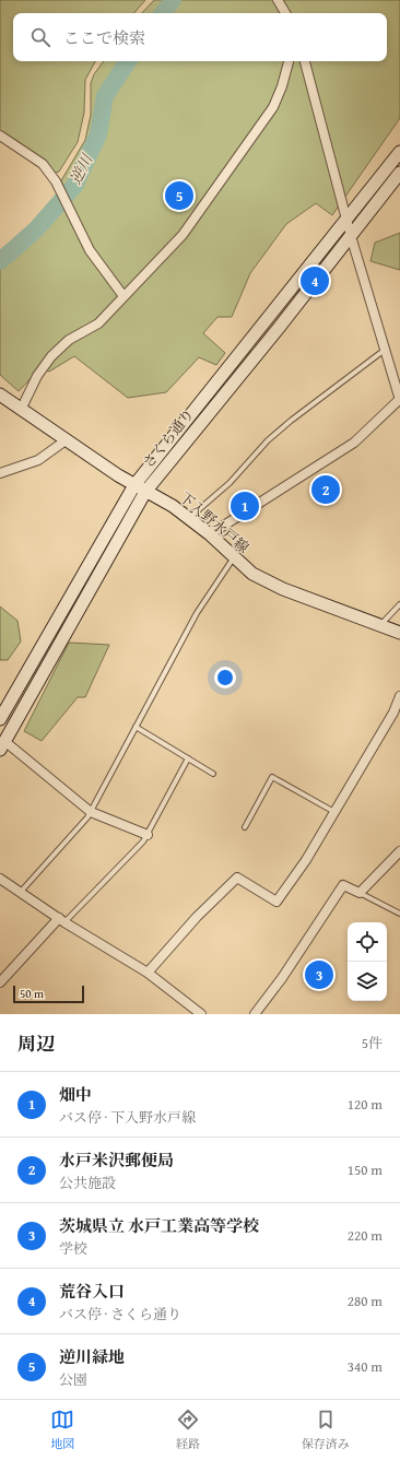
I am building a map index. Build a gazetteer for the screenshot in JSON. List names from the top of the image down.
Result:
{
  "streets": {
    "street": ["さくら通り", "下入野水戸線"]
  },
  "crossings": [
    ["さくら通り", "下入野水戸線"]
  ],
  "water": ["逆川"],
  "scale_bar": "50 m",
  "page": {
    "search": "ここで検索",
    "pins": [
      "5",
      "4",
      "2",
      "1",
      "3"
    ],
    "scale": "50 m",
    "heading": ["周辺", "5件"],
    "list": [
      {
        "mark": "1",
        "name": "畑中",
        "note": "バス停 · 下入野水戸線",
        "value": "120 m"
      },
      {
        "mark": "2",
        "name": "水戸米沢郵便局",
        "note": "公共施設",
        "value": "150 m"
      },
      {
        "mark": "3",
        "name": "茨城県立 水戸工業高等学校",
        "note": "学校",
        "value": "220 m"
      },
      {
        "mark": "4",
        "name": "荒谷入口",
        "note": "バス停 · さくら通り",
        "value": "280 m"
      },
      {
        "mark": "5",
        "name": "逆川緑地",
        "note": "公園",
        "value": "340 m"
      }
    ],
    "nav": ["地図", "経路", "保存済み"]
  }
}
